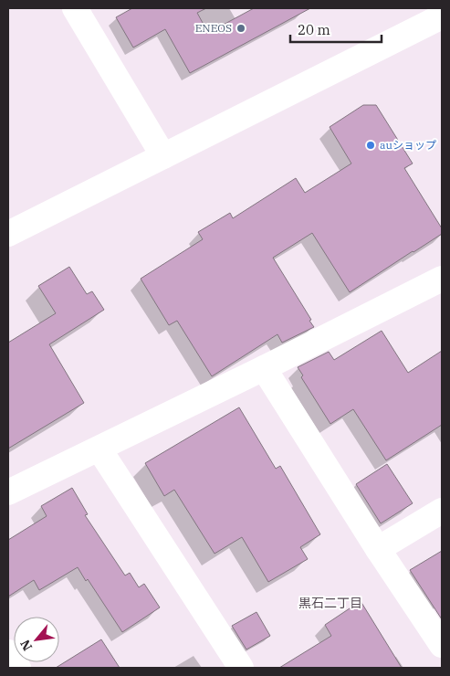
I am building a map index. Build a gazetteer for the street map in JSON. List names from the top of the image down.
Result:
{
  "districts": ["黒石二丁目"],
  "places": ["ENEOS", "auショップ"],
  "scale_bar": "20 m",
  "north": "bottom left"
}
